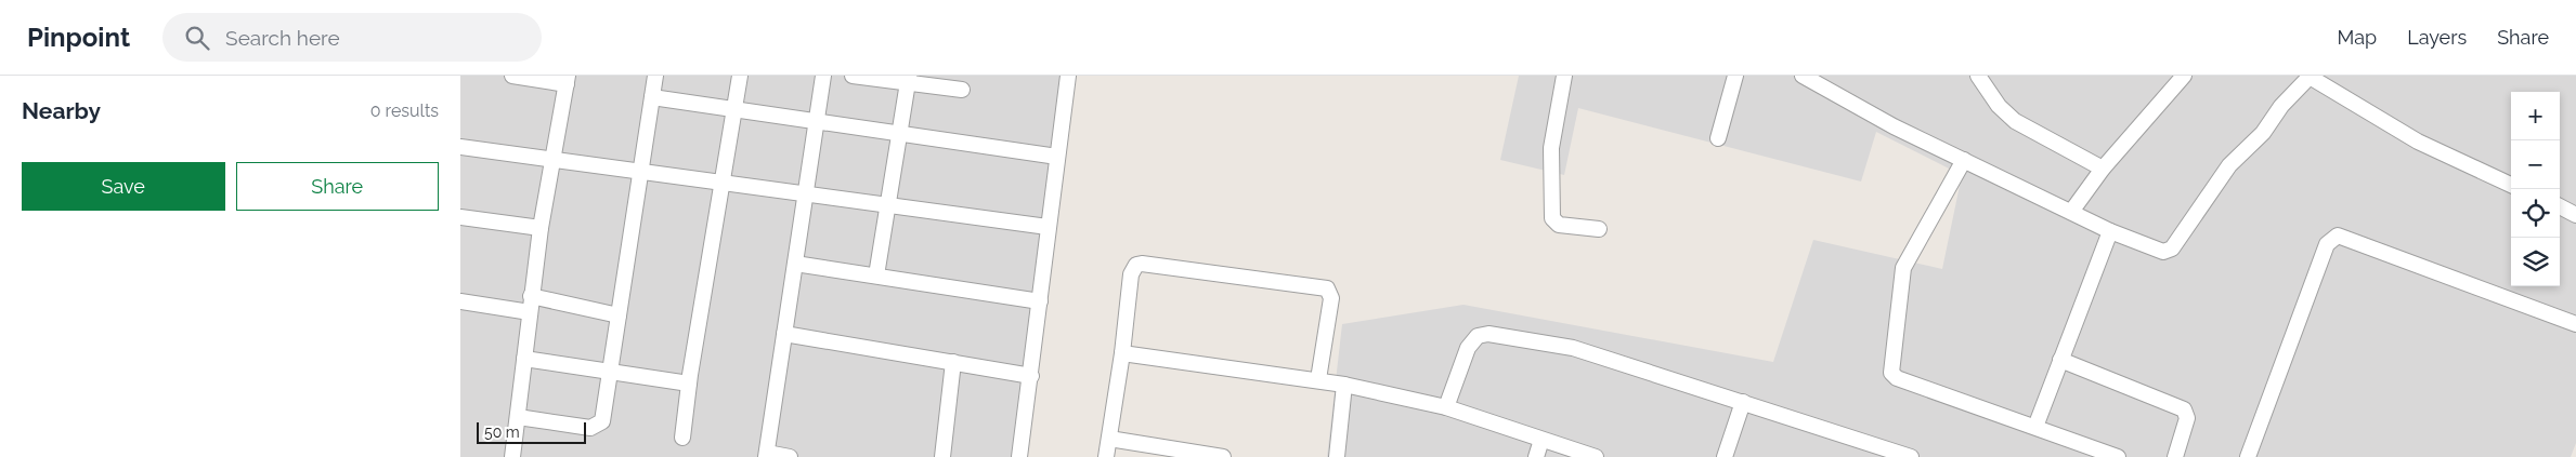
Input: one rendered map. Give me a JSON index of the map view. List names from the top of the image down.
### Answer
{
  "scale_bar": "50 m",
  "page": {
    "header": "Pinpoint",
    "search": "Search here",
    "nav": ["Map", "Layers", "Share"],
    "heading": ["Nearby", "0 results"],
    "map_buttons": ["+", "−"],
    "buttons": ["Save", "Share"],
    "scale": "50 m"
  }
}
